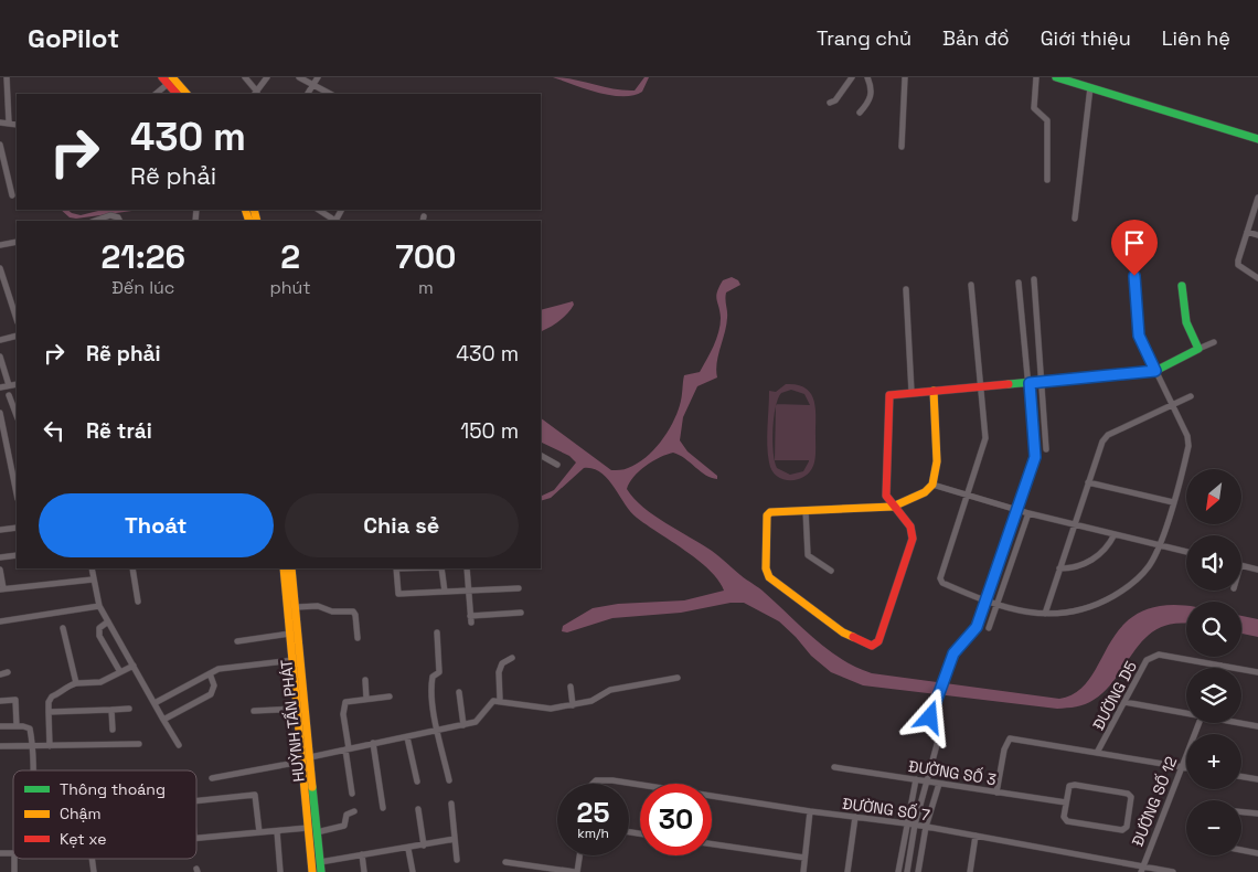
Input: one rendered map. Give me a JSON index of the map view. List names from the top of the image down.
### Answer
{
  "streets": {
    "street": [
      "ĐƯỜNG D5",
      "HUỲNH TẤN PHÁT",
      "ĐƯỜNG SỐ 3",
      "ĐƯỜNG SỐ 12",
      "ĐƯỜNG SỐ 7"
    ]
  },
  "crossings": [
    ["ĐƯỜNG SỐ 12", "ĐƯỜNG SỐ 7"]
  ],
  "legend": ["Thông thoáng", "Chậm", "Kẹt xe"],
  "north": "bottom left",
  "page": {
    "header": "GoPilot",
    "nav": [
      "Trang chủ",
      "Bản đồ",
      "Giới thiệu",
      "Liên hệ"
    ],
    "turn": ["430 m", "Rẽ phải"],
    "eta": [
      "21:26",
      "Đến lúc",
      "2",
      "phút",
      "700",
      "m"
    ],
    "list": [
      {
        "name": "Rẽ phải",
        "value": "430 m"
      },
      {
        "name": "Rẽ trái",
        "value": "150 m"
      }
    ],
    "map_buttons": ["+", "−"],
    "buttons": ["Thoát", "Chia sẻ"],
    "speed": "25 km/h",
    "limit": "30"
  }
}
